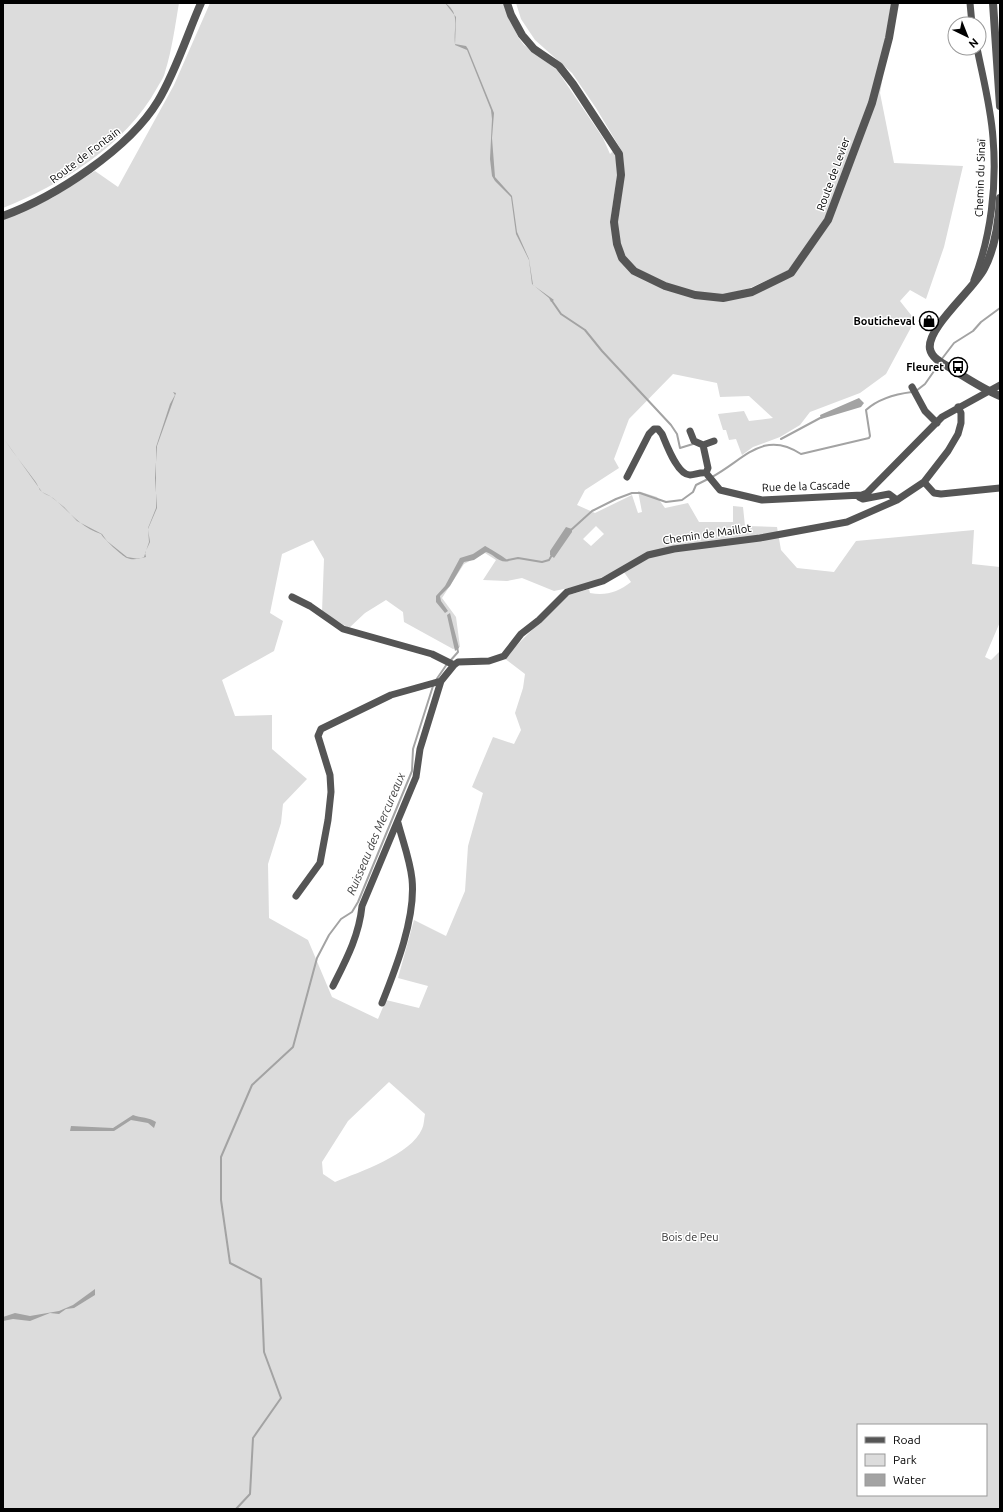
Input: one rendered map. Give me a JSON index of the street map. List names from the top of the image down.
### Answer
{
  "streets": {
    "street": [
      "Route de Fontain",
      "Route de Levier",
      "Chemin du Sinaï",
      "Rue de la Cascade",
      "Chemin de Maillot"
    ]
  },
  "crossings": [
    ["Rue de la Cascade", "Chemin de Maillot"]
  ],
  "water": ["Ruisseau des Mercureaux"],
  "parks": ["Bois de Peu"],
  "places": {
    "shop": ["Bouticheval"],
    "bus stop": ["Fleuret"]
  },
  "legend": ["Road", "Park", "Water"],
  "north": "bottom right"
}
